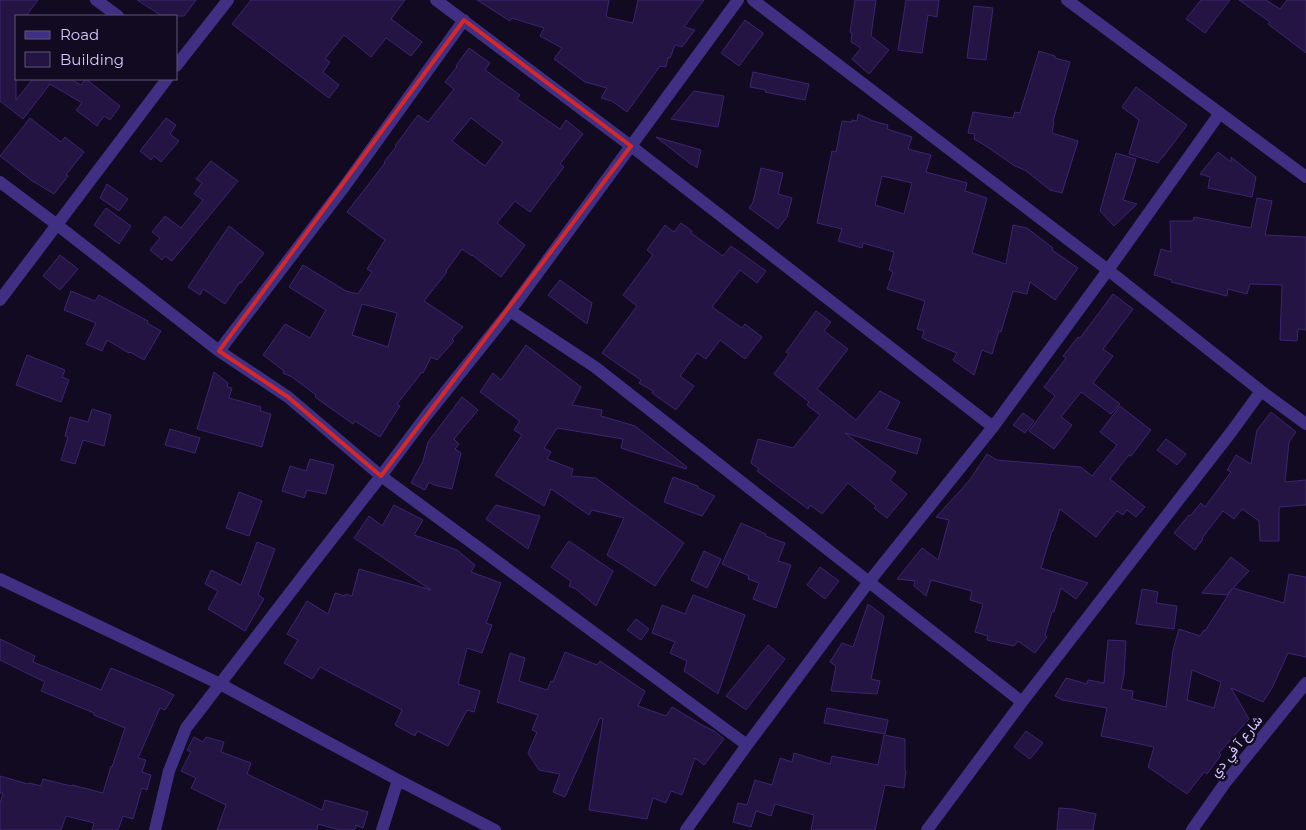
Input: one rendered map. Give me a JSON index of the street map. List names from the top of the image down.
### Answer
{
  "streets": {
    "street": ["شارع آ في دي"]
  },
  "legend": ["Road", "Building"]
}
